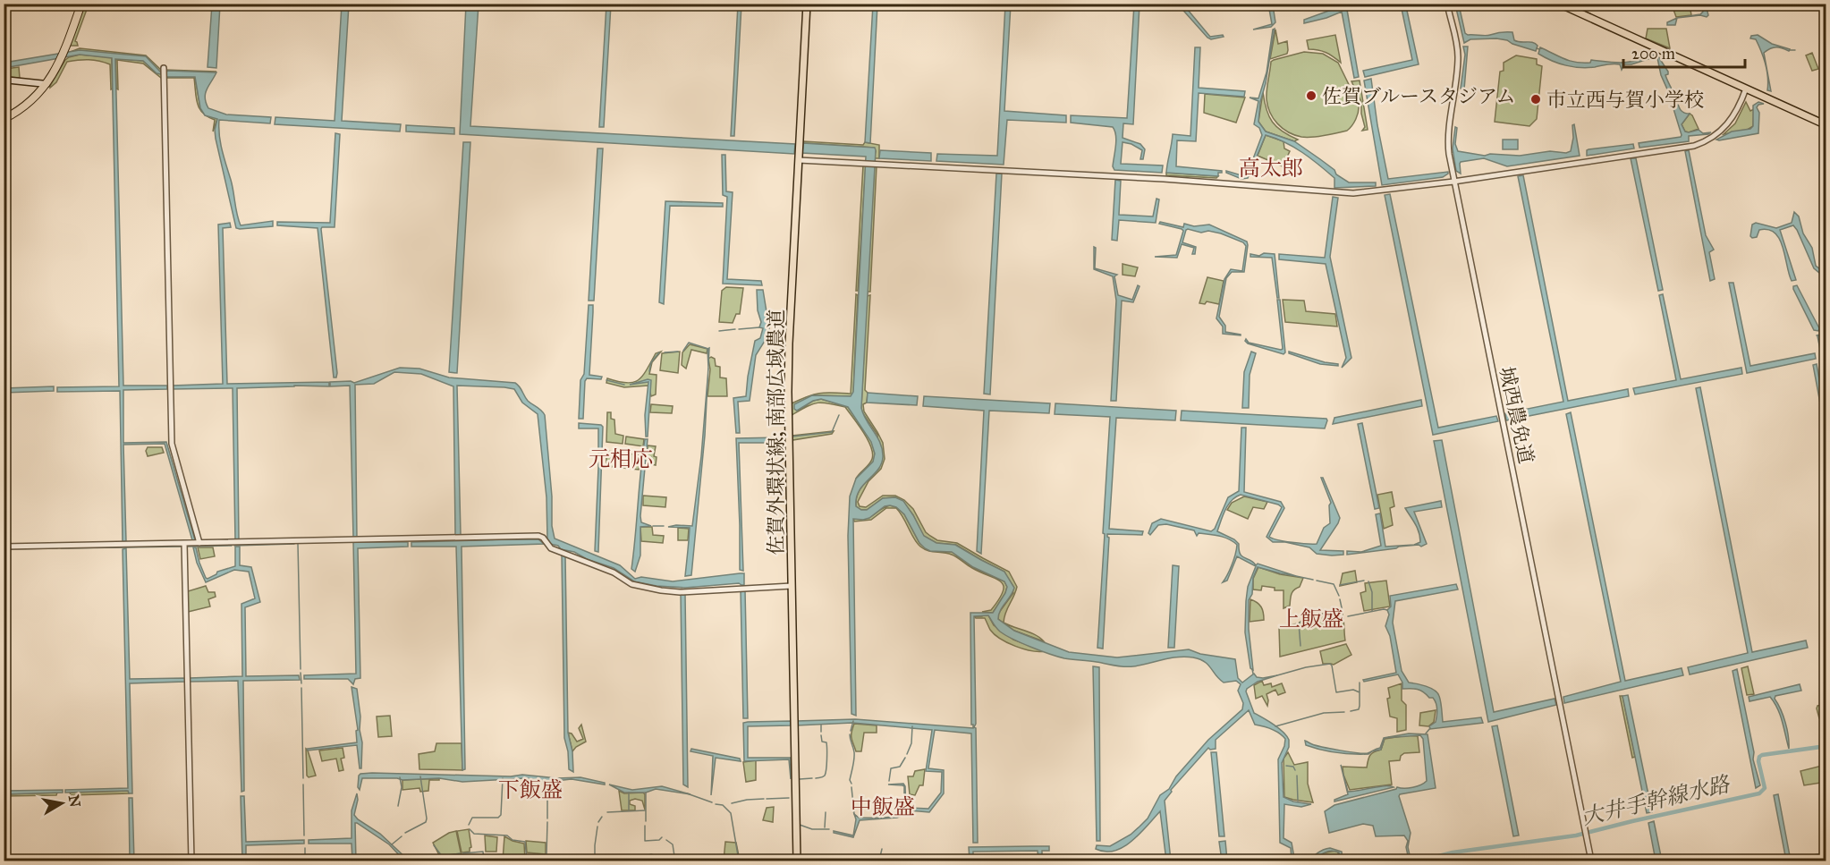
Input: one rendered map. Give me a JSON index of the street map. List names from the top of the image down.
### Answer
{
  "streets": {
    "main road": ["佐賀外環状線; 南部広域農道"],
    "street": ["城西農免道"]
  },
  "districts": [
    "高太郎",
    "元相応",
    "上飯盛",
    "下飯盛",
    "中飯盛"
  ],
  "water": ["大井手幹線水路"],
  "places": ["佐賀ブルースタジアム", "市立西与賀小学校"],
  "scale_bar": "200 m",
  "north": "right"
}
